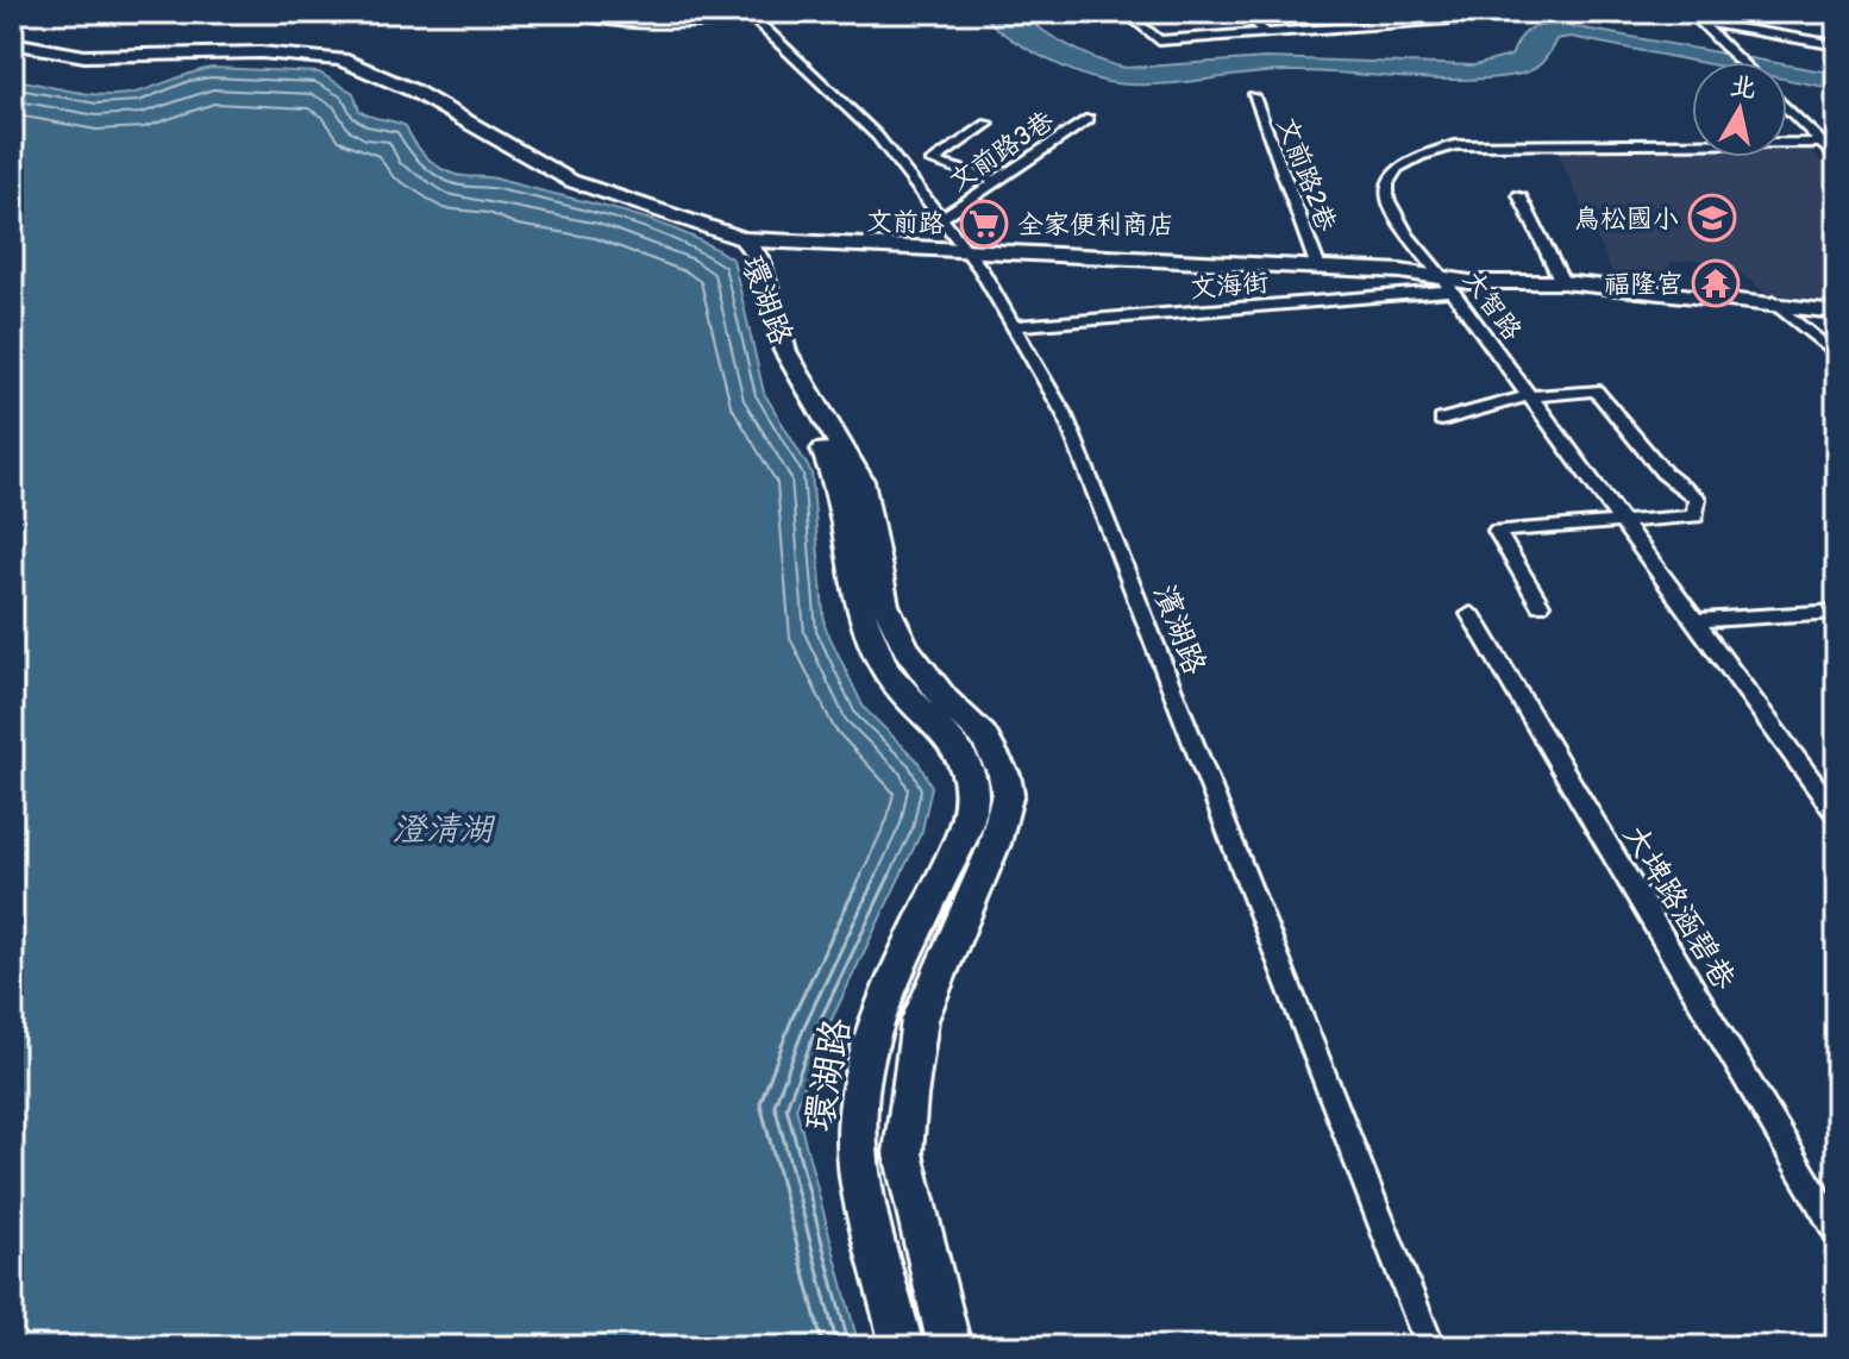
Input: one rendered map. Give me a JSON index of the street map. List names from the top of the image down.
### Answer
{
  "streets": {
    "street": [
      "文前路3巷",
      "文前路2巷",
      "文前路",
      "文海街",
      "環湖路",
      "大智路",
      "濱湖路",
      "大埤路涵碧巷"
    ]
  },
  "crossings": [
    ["文前路3巷", "濱湖路"],
    ["文前路2巷", "文前路"],
    ["文前路", "文海街"],
    ["文前路", "環湖路"],
    ["文前路", "大智路"],
    ["文前路", "濱湖路"],
    ["文海街", "大智路"],
    ["文海街", "濱湖路"]
  ],
  "water": ["澄清湖"],
  "places": {
    "school or university": ["鳥松國小"],
    "supermarket": ["全家便利商店"],
    "temple": ["福隆宮"]
  },
  "north": "top"
}
